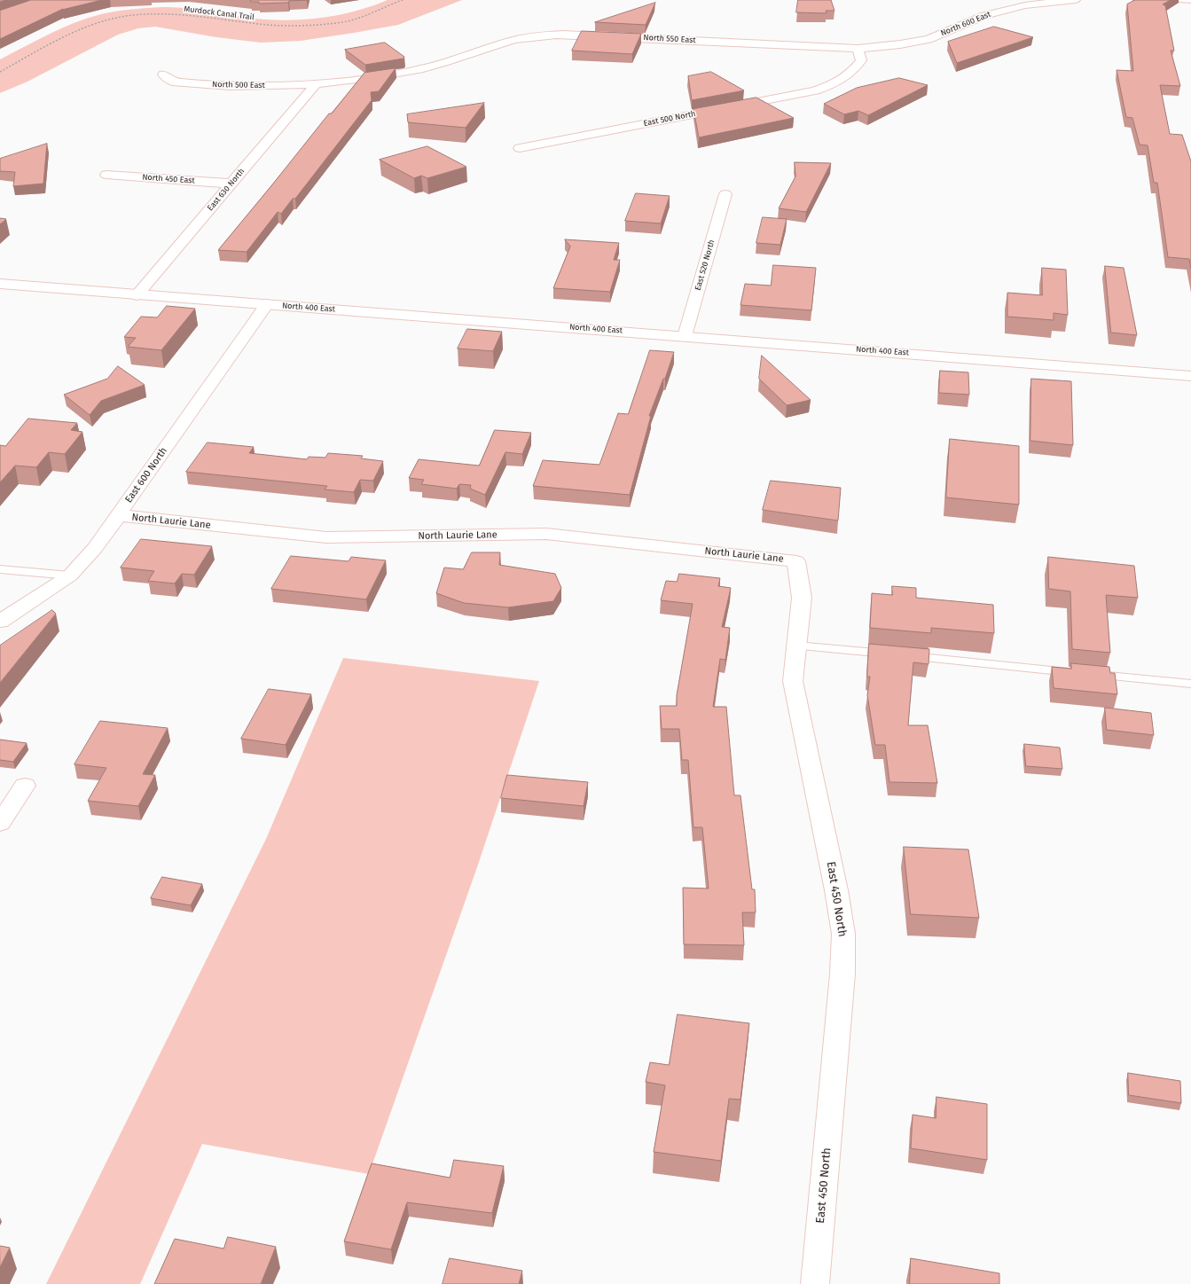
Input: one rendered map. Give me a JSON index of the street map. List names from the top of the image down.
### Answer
{
  "streets": {
    "street": [
      "North 600 East",
      "North 550 East",
      "North 500 East",
      "East 500 North",
      "North 450 East",
      "East 630 North",
      "East 520 North",
      "North 400 East",
      "East 600 North",
      "North Laurie Lane",
      "East 450 North"
    ],
    "path": ["Murdock Canal Trail"]
  },
  "crossings": [
    ["North 600 East", "North 550 East"],
    ["North 600 East", "East 500 North"],
    ["North 550 East", "North 500 East"],
    ["North 550 East", "East 500 North"],
    ["North 550 East", "East 630 North"],
    ["North 500 East", "East 630 North"],
    ["North 450 East", "East 630 North"],
    ["East 630 North", "North 400 East"],
    ["East 520 North", "North 400 East"],
    ["North 400 East", "East 600 North"],
    ["East 600 North", "North Laurie Lane"],
    ["North Laurie Lane", "East 450 North"]
  ]
}
